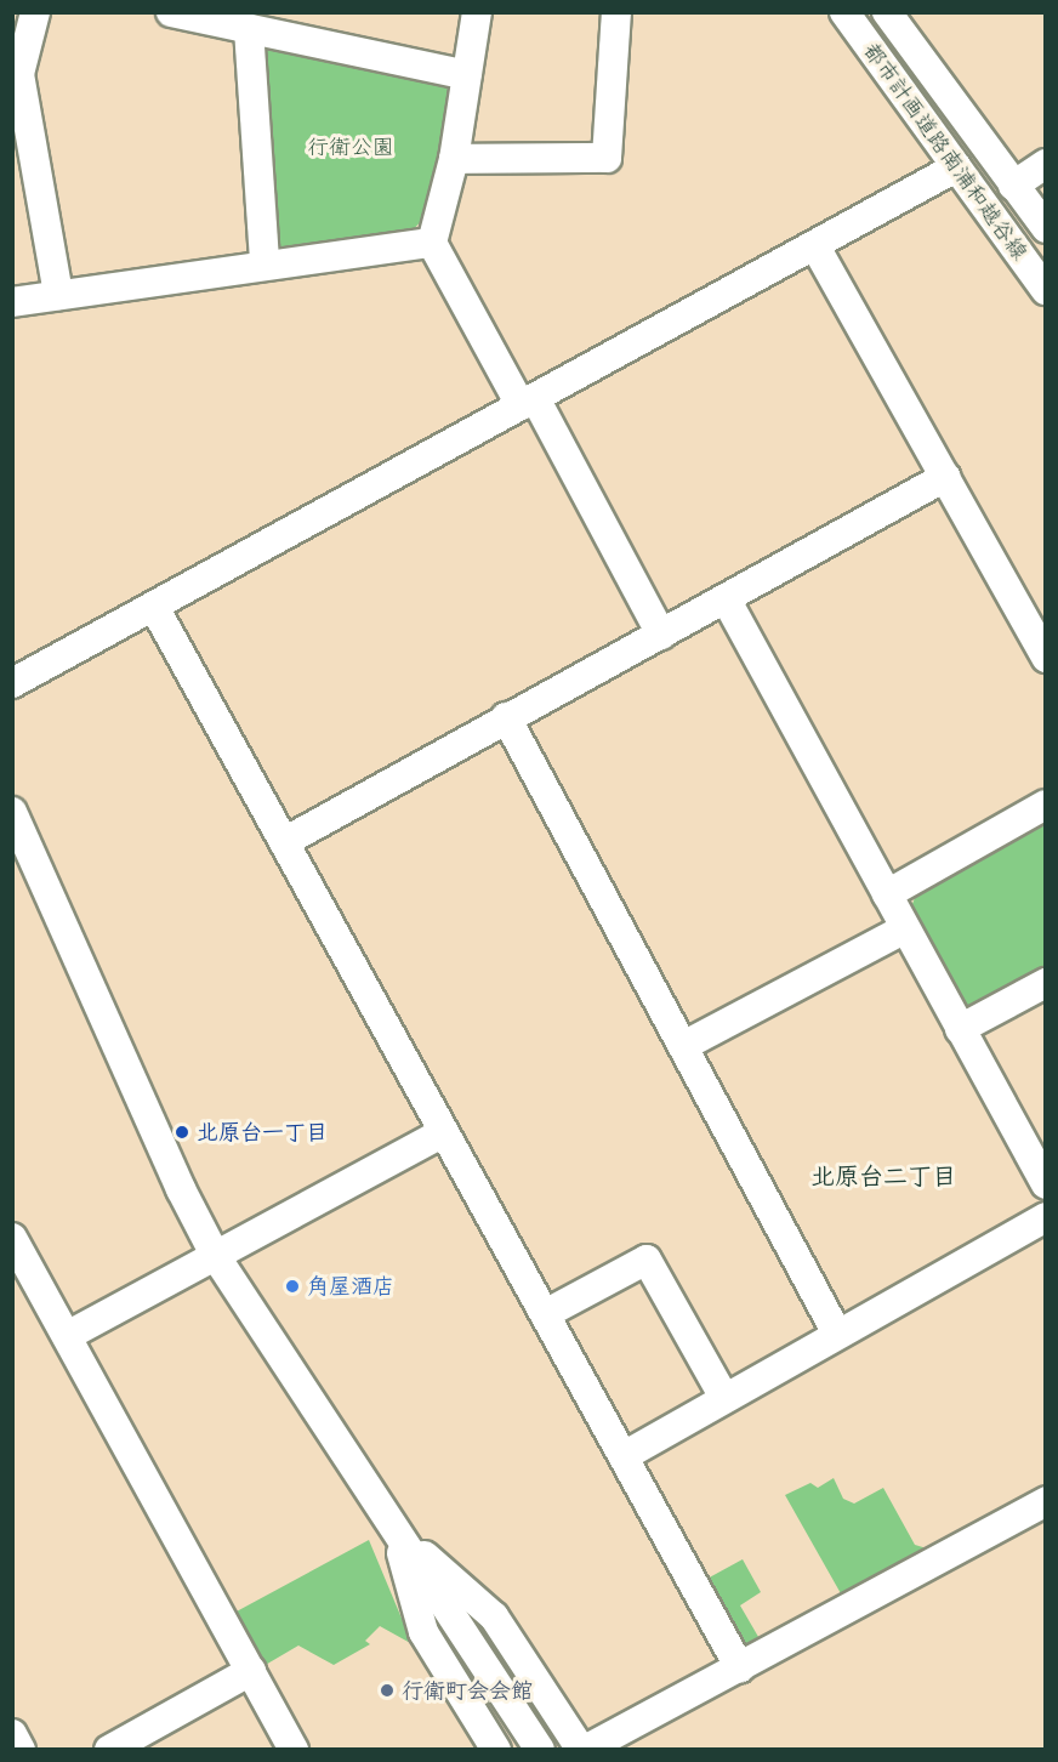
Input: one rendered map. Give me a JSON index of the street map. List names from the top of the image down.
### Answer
{
  "streets": {
    "street": ["都市計画道路南浦和越谷線"]
  },
  "districts": ["北原台二丁目"],
  "parks": ["行衛公園"],
  "places": ["北原台一丁目", "角屋酒店", "行衛町会会館"]
}
